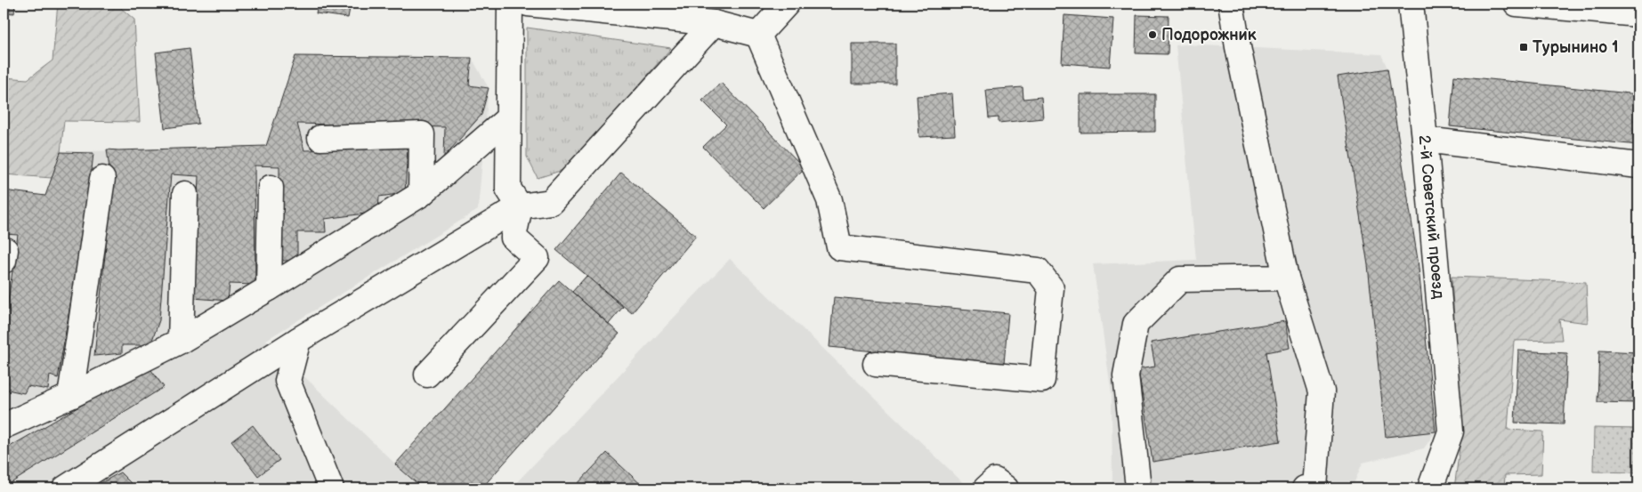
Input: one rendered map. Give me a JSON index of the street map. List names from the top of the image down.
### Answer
{
  "streets": {
    "street": ["2-й Советский проезд"]
  },
  "places": {
    "other": ["Подорожник"],
    "transit": ["Турынино 1"]
  }
}
